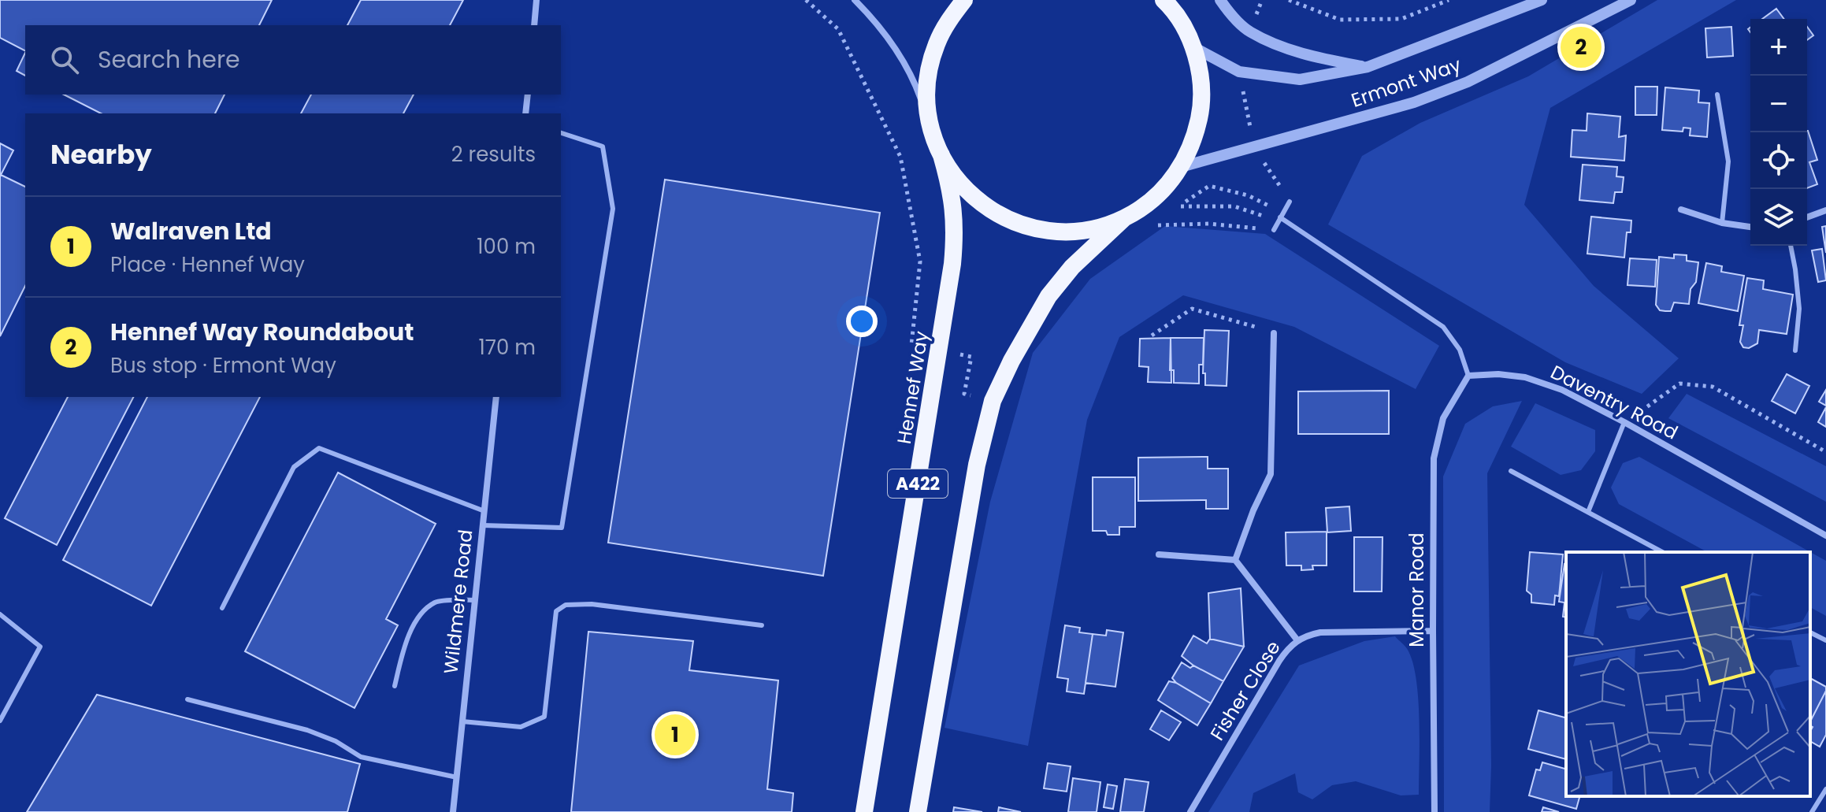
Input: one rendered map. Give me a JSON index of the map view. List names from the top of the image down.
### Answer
{
  "streets": {
    "highway": ["Hennef Way", "A422"],
    "street": [
      "Ermont Way",
      "Daventry Road",
      "Manor Road",
      "Wildmere Road",
      "Fisher Close"
    ]
  },
  "crossings": [
    ["Daventry Road", "Manor Road"],
    ["Manor Road", "Fisher Close"]
  ],
  "page": {
    "map_buttons": ["+", "−"],
    "pins": ["2", "1"],
    "search": "Search here",
    "heading": ["Nearby", "2 results"],
    "list": [
      {
        "mark": "1",
        "name": "Walraven Ltd",
        "note": "Place · Hennef Way",
        "value": "100 m"
      },
      {
        "mark": "2",
        "name": "Hennef Way Roundabout",
        "note": "Bus stop · Ermont Way",
        "value": "170 m"
      }
    ]
  }
}
